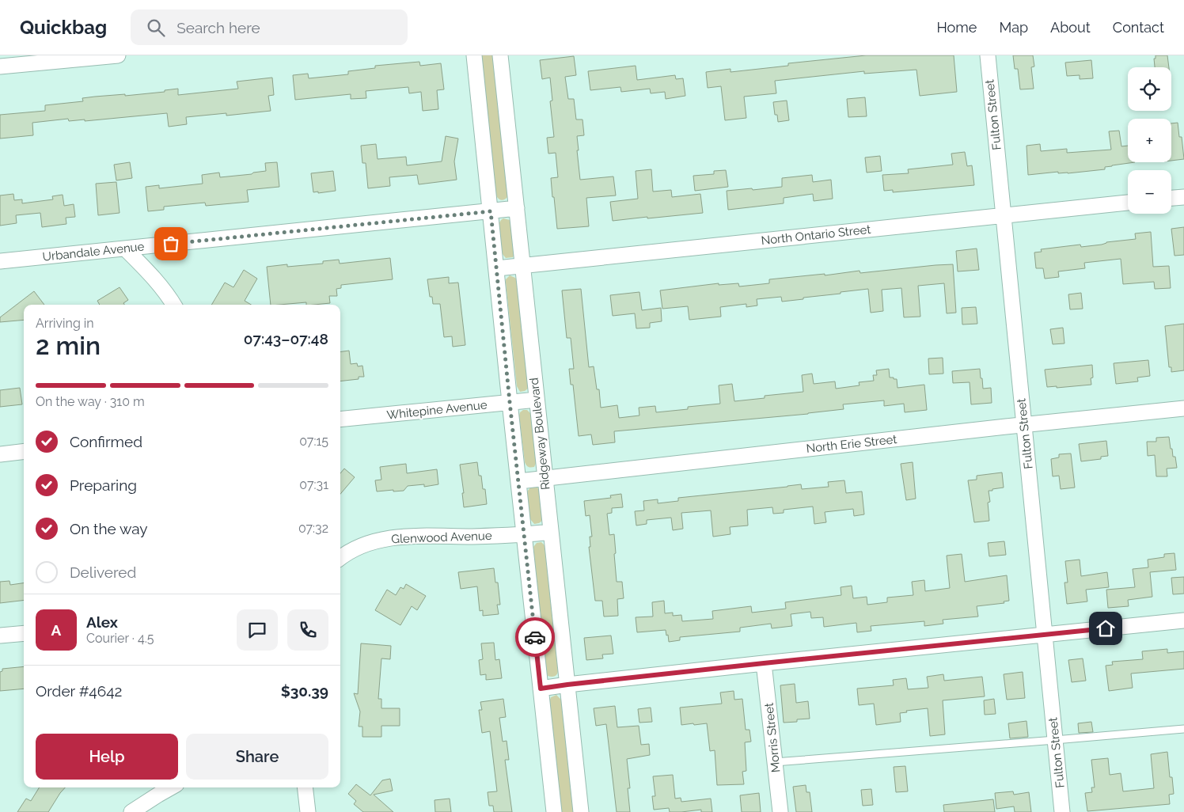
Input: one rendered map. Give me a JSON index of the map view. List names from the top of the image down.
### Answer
{
  "streets": {
    "street": [
      "Fulton Street",
      "North Ontario Street",
      "Urbandale Avenue",
      "Whitepine Avenue",
      "Ridgeway Boulevard",
      "North Erie Street",
      "Glenwood Avenue",
      "Morris Street"
    ]
  },
  "crossings": [
    ["Fulton Street", "North Ontario Street"],
    ["Fulton Street", "North Erie Street"],
    ["North Ontario Street", "Ridgeway Boulevard"],
    ["Urbandale Avenue", "Ridgeway Boulevard"],
    ["Whitepine Avenue", "Ridgeway Boulevard"],
    ["Ridgeway Boulevard", "North Erie Street"],
    ["Ridgeway Boulevard", "Glenwood Avenue"]
  ],
  "page": {
    "header": "Quickbag",
    "search": "Search here",
    "nav": [
      "Home",
      "Map",
      "About",
      "Contact"
    ],
    "map_buttons": ["+", "−"],
    "heading": ["2 min", "Arriving in", "07:43–07:48"],
    "panel": [
      "Alex",
      "Courier · 4.5",
      "Order #4642",
      "$30.39"
    ],
    "bar": "On the way · 310 m",
    "list": [
      ["Confirmed", "07:15"],
      ["Preparing", "07:31"],
      ["On the way", "07:32"],
      "Delivered"
    ],
    "round": "A",
    "buttons": ["Help", "Share"]
  }
}
